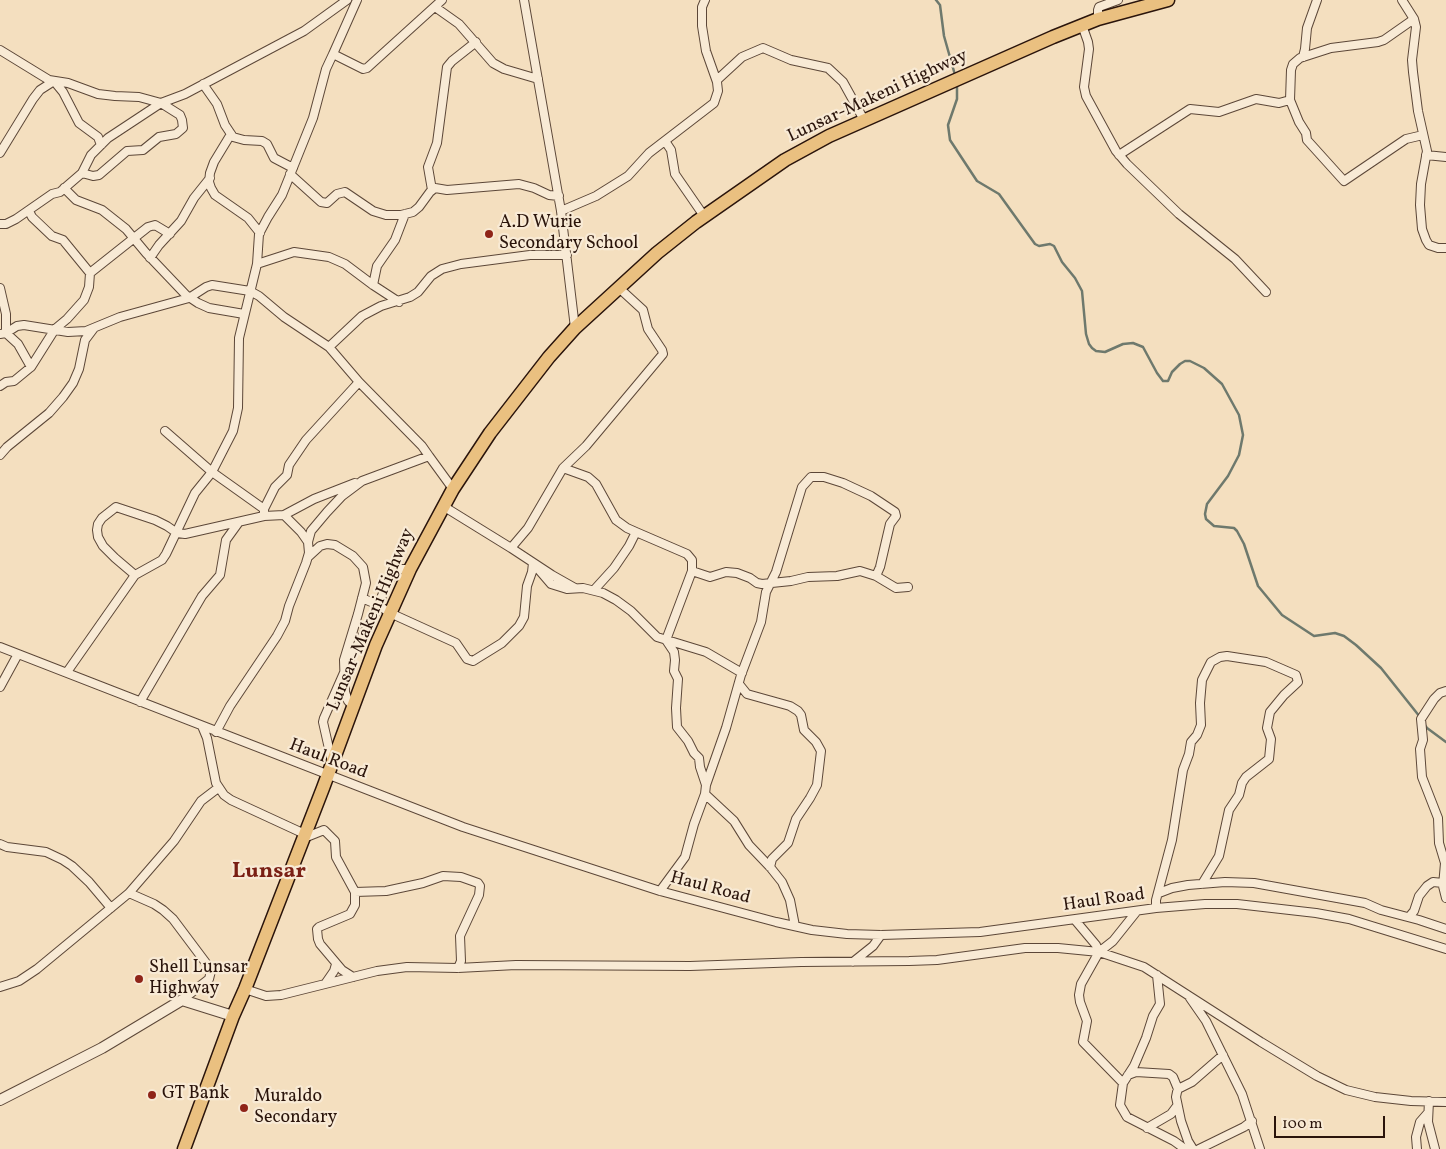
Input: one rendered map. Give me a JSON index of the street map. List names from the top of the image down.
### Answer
{
  "streets": {
    "main road": ["Lunsar-Makeni Highway"],
    "street": ["Haul Road"]
  },
  "crossings": [
    ["Lunsar-Makeni Highway", "Haul Road"]
  ],
  "districts": ["Lunsar"],
  "places": [
    "A.D Wurie Secondary School",
    "Shell Lunsar Highway",
    "GT Bank",
    "Muraldo Secondary"
  ],
  "scale_bar": "100 m"
}
